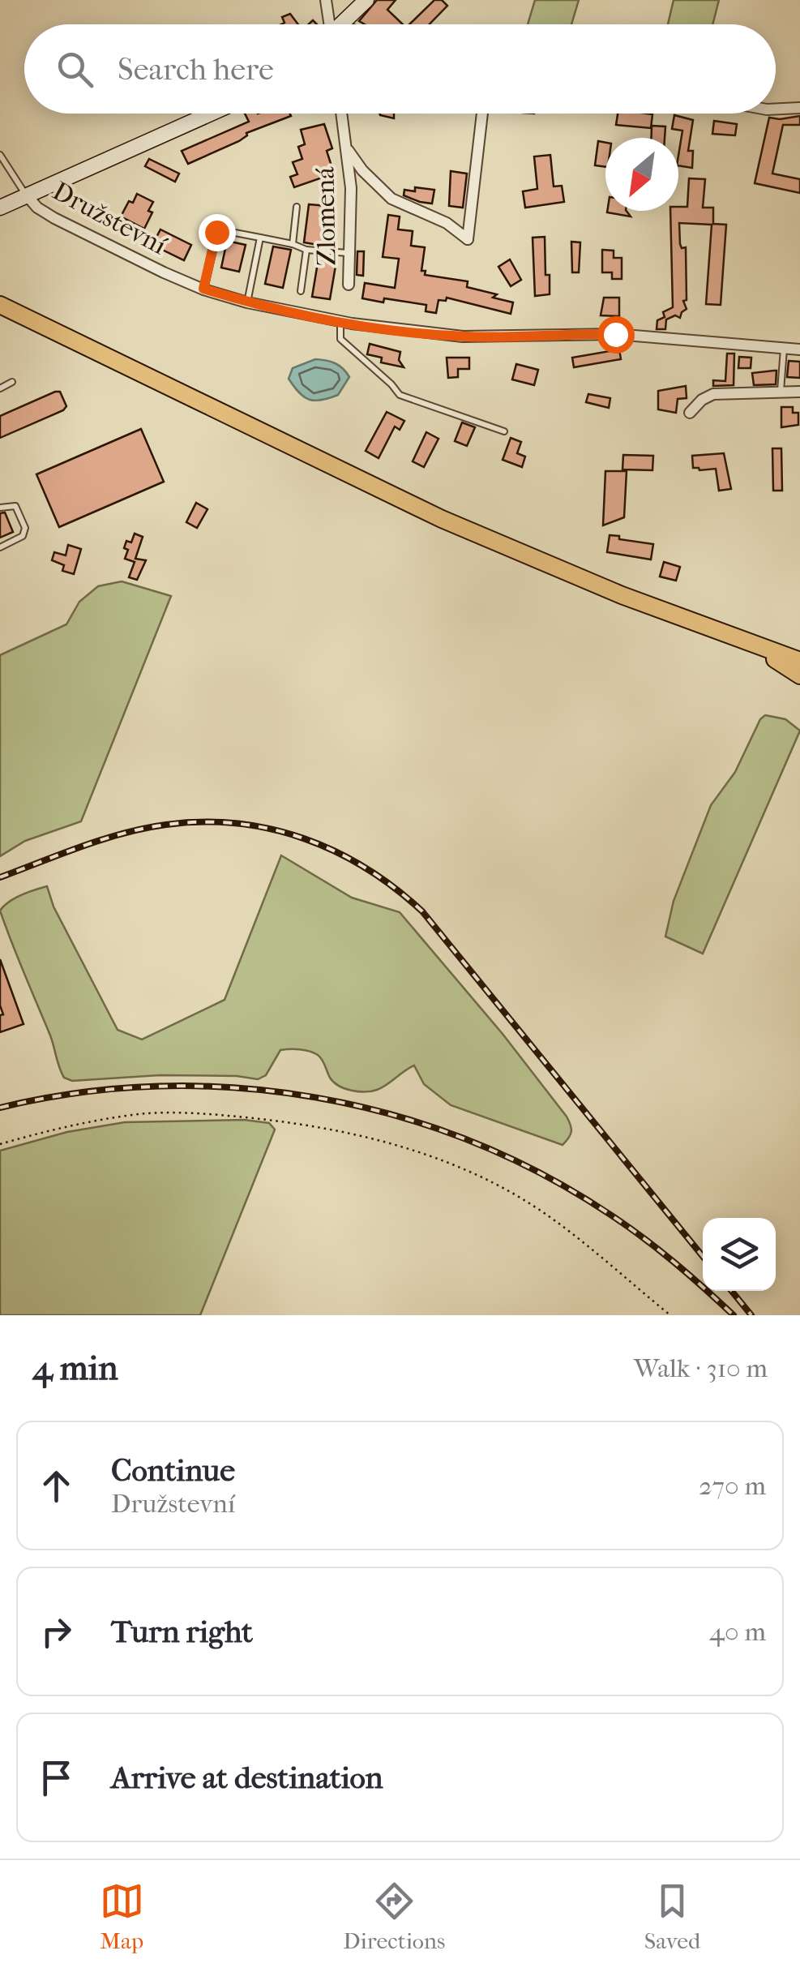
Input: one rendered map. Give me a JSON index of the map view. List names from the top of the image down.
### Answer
{
  "streets": {
    "street": ["Zlomená", "Družstevní"]
  },
  "north": "bottom left",
  "page": {
    "search": "Search here",
    "heading": ["4 min", "Walk · 310 m"],
    "list": [
      ["Continue", "Družstevní", "270 m"],
      ["Turn right", "40 m"],
      "Arrive at destination"
    ],
    "nav": ["Map", "Directions", "Saved"]
  }
}
